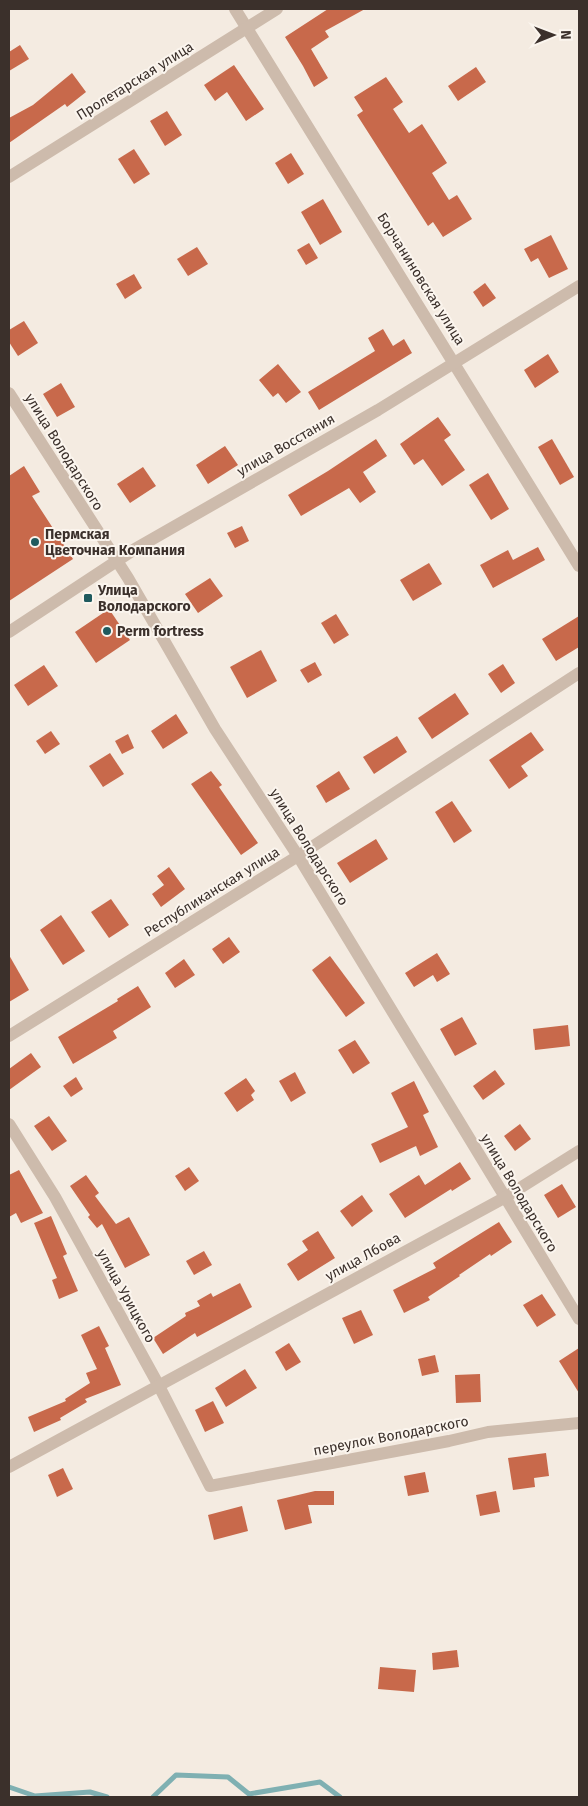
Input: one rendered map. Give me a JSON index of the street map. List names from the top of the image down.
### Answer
{
  "streets": {
    "street": [
      "Пролетарская улица",
      "Борчаниновская улица",
      "улица Восстания",
      "улица Володарского",
      "Республиканская улица",
      "улица Лбова",
      "улица Урицкого",
      "переулок Володарского"
    ]
  },
  "crossings": [
    ["Пролетарская улица", "Борчаниновская улица"],
    ["Борчаниновская улица", "улица Восстания"],
    ["улица Восстания", "улица Володарского"],
    ["улица Володарского", "Республиканская улица"],
    ["улица Володарского", "улица Лбова"],
    ["улица Лбова", "улица Урицкого"],
    ["улица Урицкого", "переулок Володарского"]
  ],
  "places": {
    "other": ["Пермская Цветочная Компания", "Perm fortress"],
    "transit": ["Улица Володарского"]
  },
  "north": "right"
}
